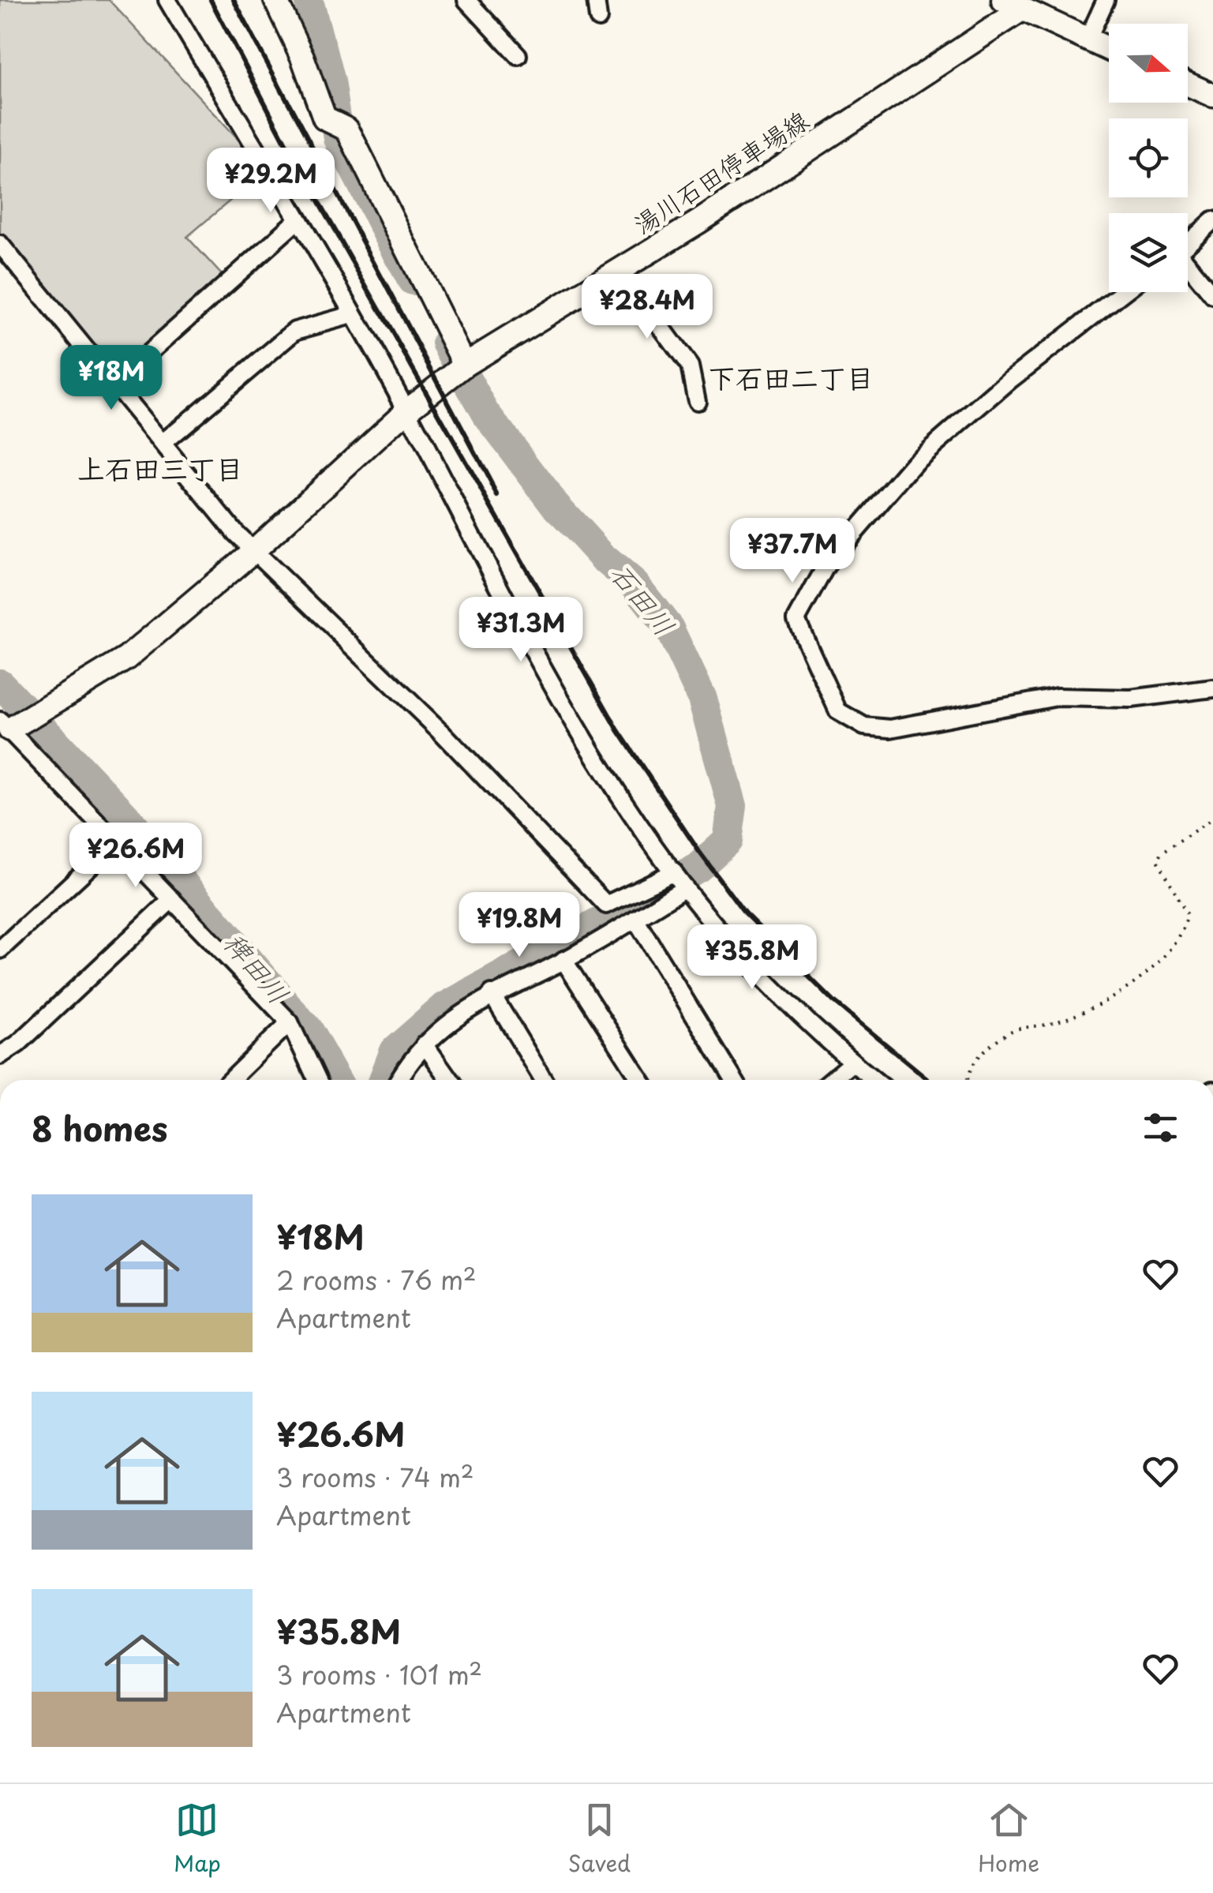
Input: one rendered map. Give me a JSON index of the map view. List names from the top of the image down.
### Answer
{
  "streets": {
    "main road": ["湯川石田停車場線"]
  },
  "districts": ["下石田二丁目", "上石田三丁目"],
  "water": ["石田川", "稗田川"],
  "north": "right",
  "page": {
    "price": [
      "¥29.2M",
      "¥28.4M",
      "¥18M",
      "¥37.7M",
      "¥31.3M",
      "¥26.6M",
      "¥19.8M",
      "¥35.8M"
    ],
    "heading": "8 homes",
    "list": [
      {
        "name": "¥18M",
        "note": "2 rooms · 76 m² · Apartment"
      },
      {
        "name": "¥26.6M",
        "note": "3 rooms · 74 m² · Apartment"
      },
      {
        "name": "¥35.8M",
        "note": "3 rooms · 101 m² · Apartment"
      }
    ],
    "tabs": ["Map", "Saved", "Home"]
  }
}
